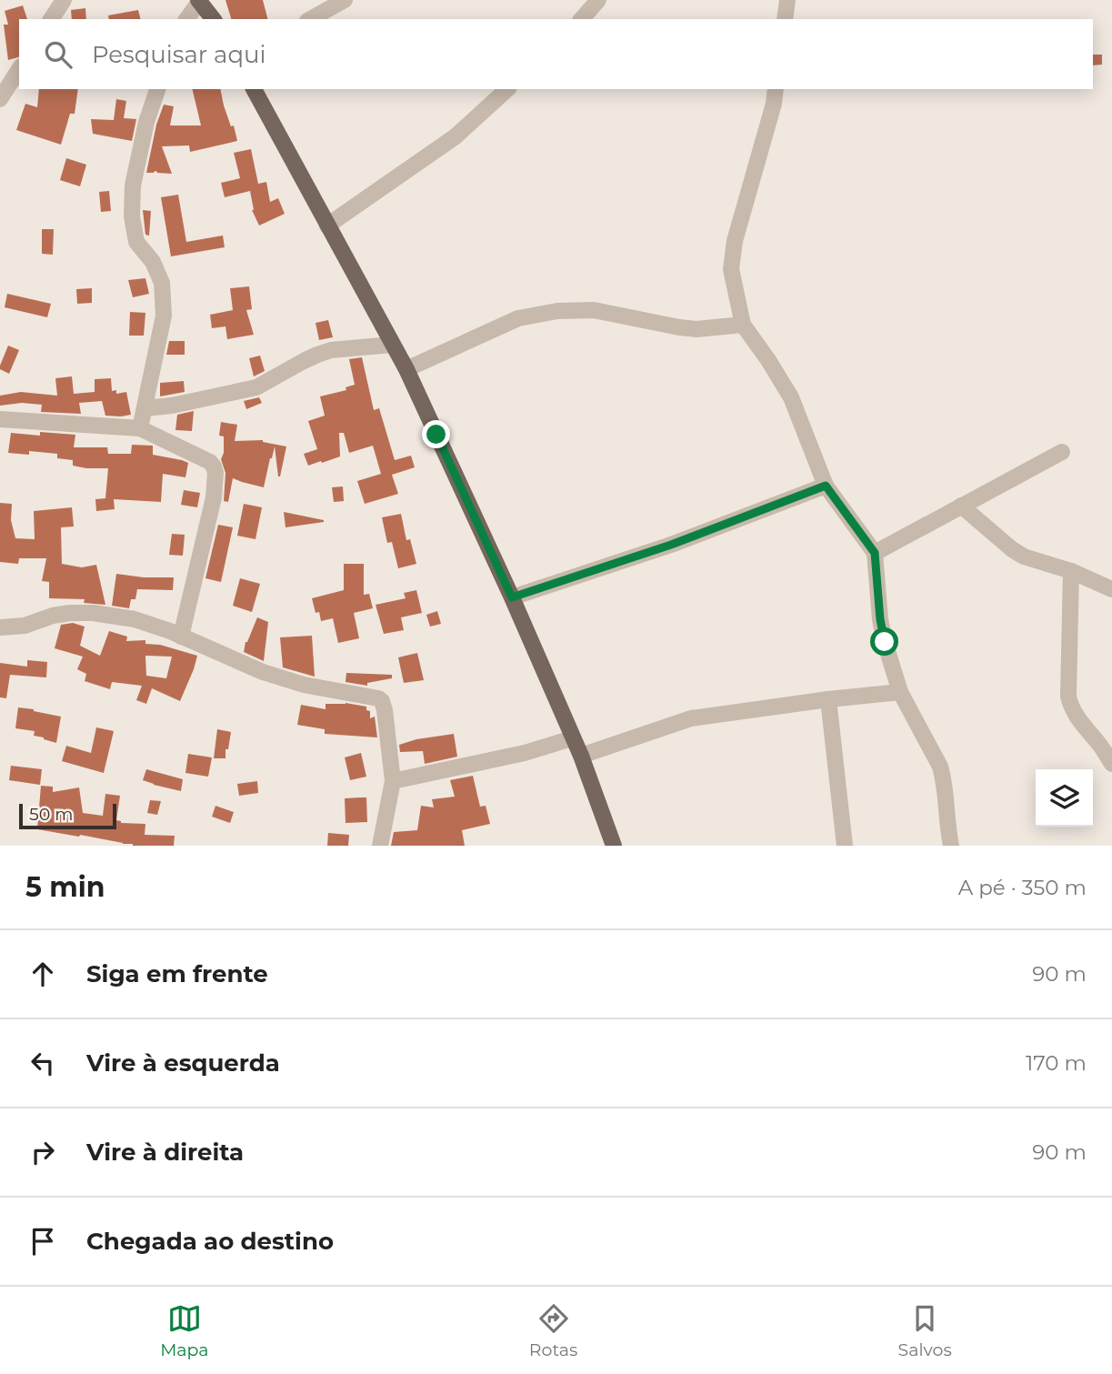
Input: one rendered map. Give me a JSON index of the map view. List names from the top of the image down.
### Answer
{
  "scale_bar": "50 m",
  "page": {
    "search": "Pesquisar aqui",
    "scale": "50 m",
    "heading": ["5 min", "A pé · 350 m"],
    "list": [
      ["Siga em frente", "90 m"],
      ["Vire à esquerda", "170 m"],
      ["Vire à direita", "90 m"],
      "Chegada ao destino"
    ],
    "nav": ["Mapa", "Rotas", "Salvos"]
  }
}
